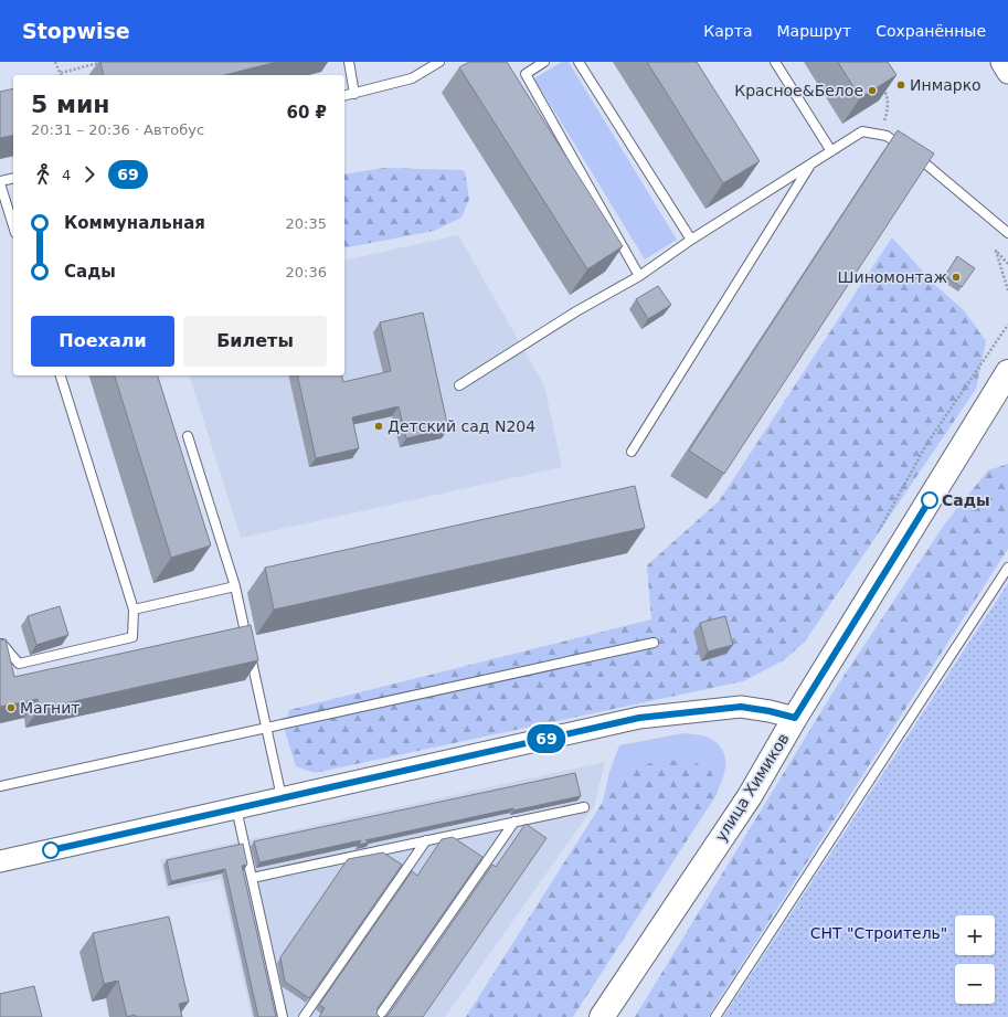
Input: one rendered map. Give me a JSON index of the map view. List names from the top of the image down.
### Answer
{
  "streets": {
    "main road": ["улица Химиков"]
  },
  "parks": ["СНТ \"Строитель\""],
  "places": [
    "Инмарко",
    "Красное&Белое",
    "Шиномонтаж",
    "Детский сад N204",
    "Сады",
    "Магнит"
  ],
  "lines": ["bus line 69"],
  "page": {
    "header": "Stopwise",
    "nav": ["Карта", "Маршрут", "Сохранённые"],
    "on_map": "69",
    "heading": ["5 мин", "20:31 – 20:36 · Автобус", "60 ₽"],
    "legs": ["4", "69"],
    "list": [
      {
        "name": "Коммунальная",
        "value": "20:35"
      },
      {
        "name": "Сады",
        "value": "20:36"
      }
    ],
    "buttons": ["Поехали", "Билеты"],
    "map_buttons": ["+", "−"]
  }
}
